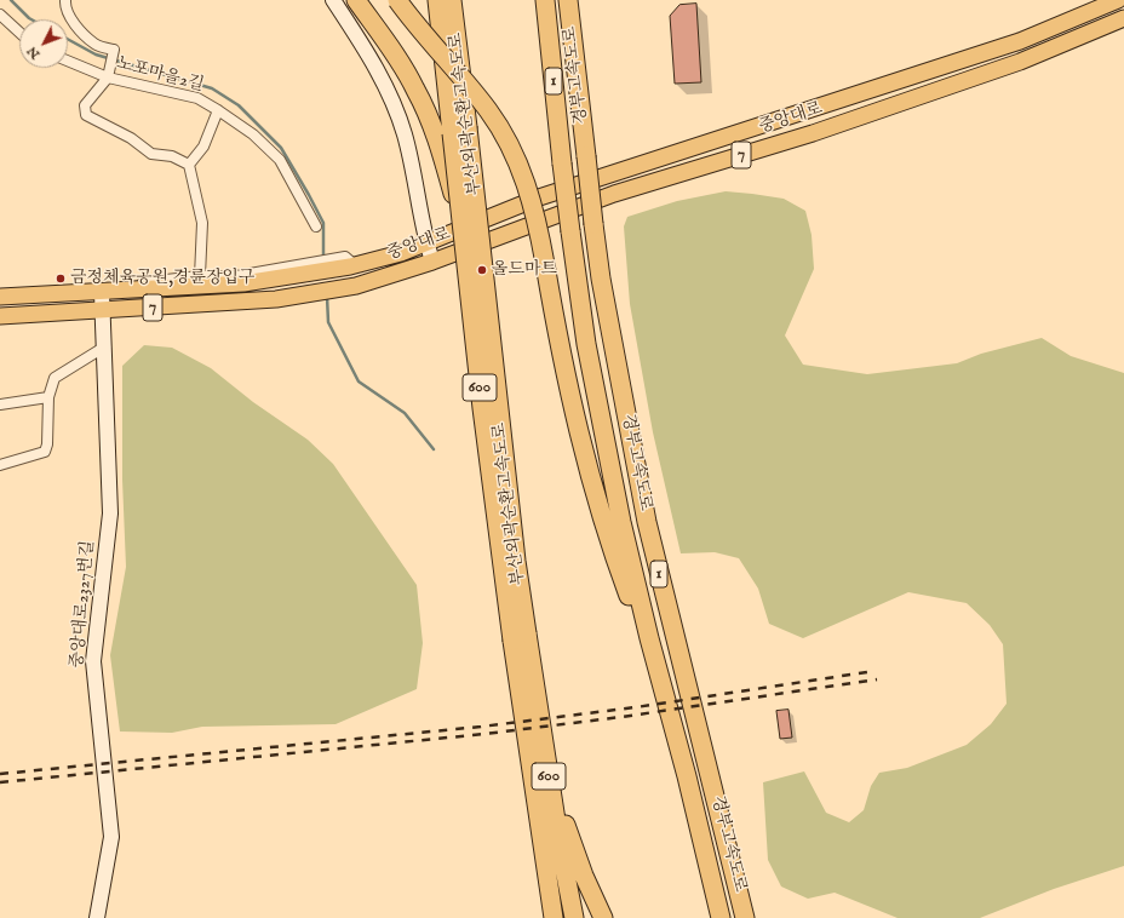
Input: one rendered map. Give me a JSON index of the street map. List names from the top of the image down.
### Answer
{
  "streets": {
    "highway": [
      "경부고속도로",
      "1",
      "부산외곽순환고속도로",
      "600"
    ],
    "main road": ["중앙대로", "7"],
    "street": ["노포마을2길", "중앙대로2327번길"]
  },
  "crossings": [
    ["중앙대로", "7"],
    ["중앙대로", "중앙대로2327번길"],
    ["7", "중앙대로2327번길"]
  ],
  "places": ["올드마트", "금정체육공원,경륜장입구"],
  "north": "bottom left"
}
